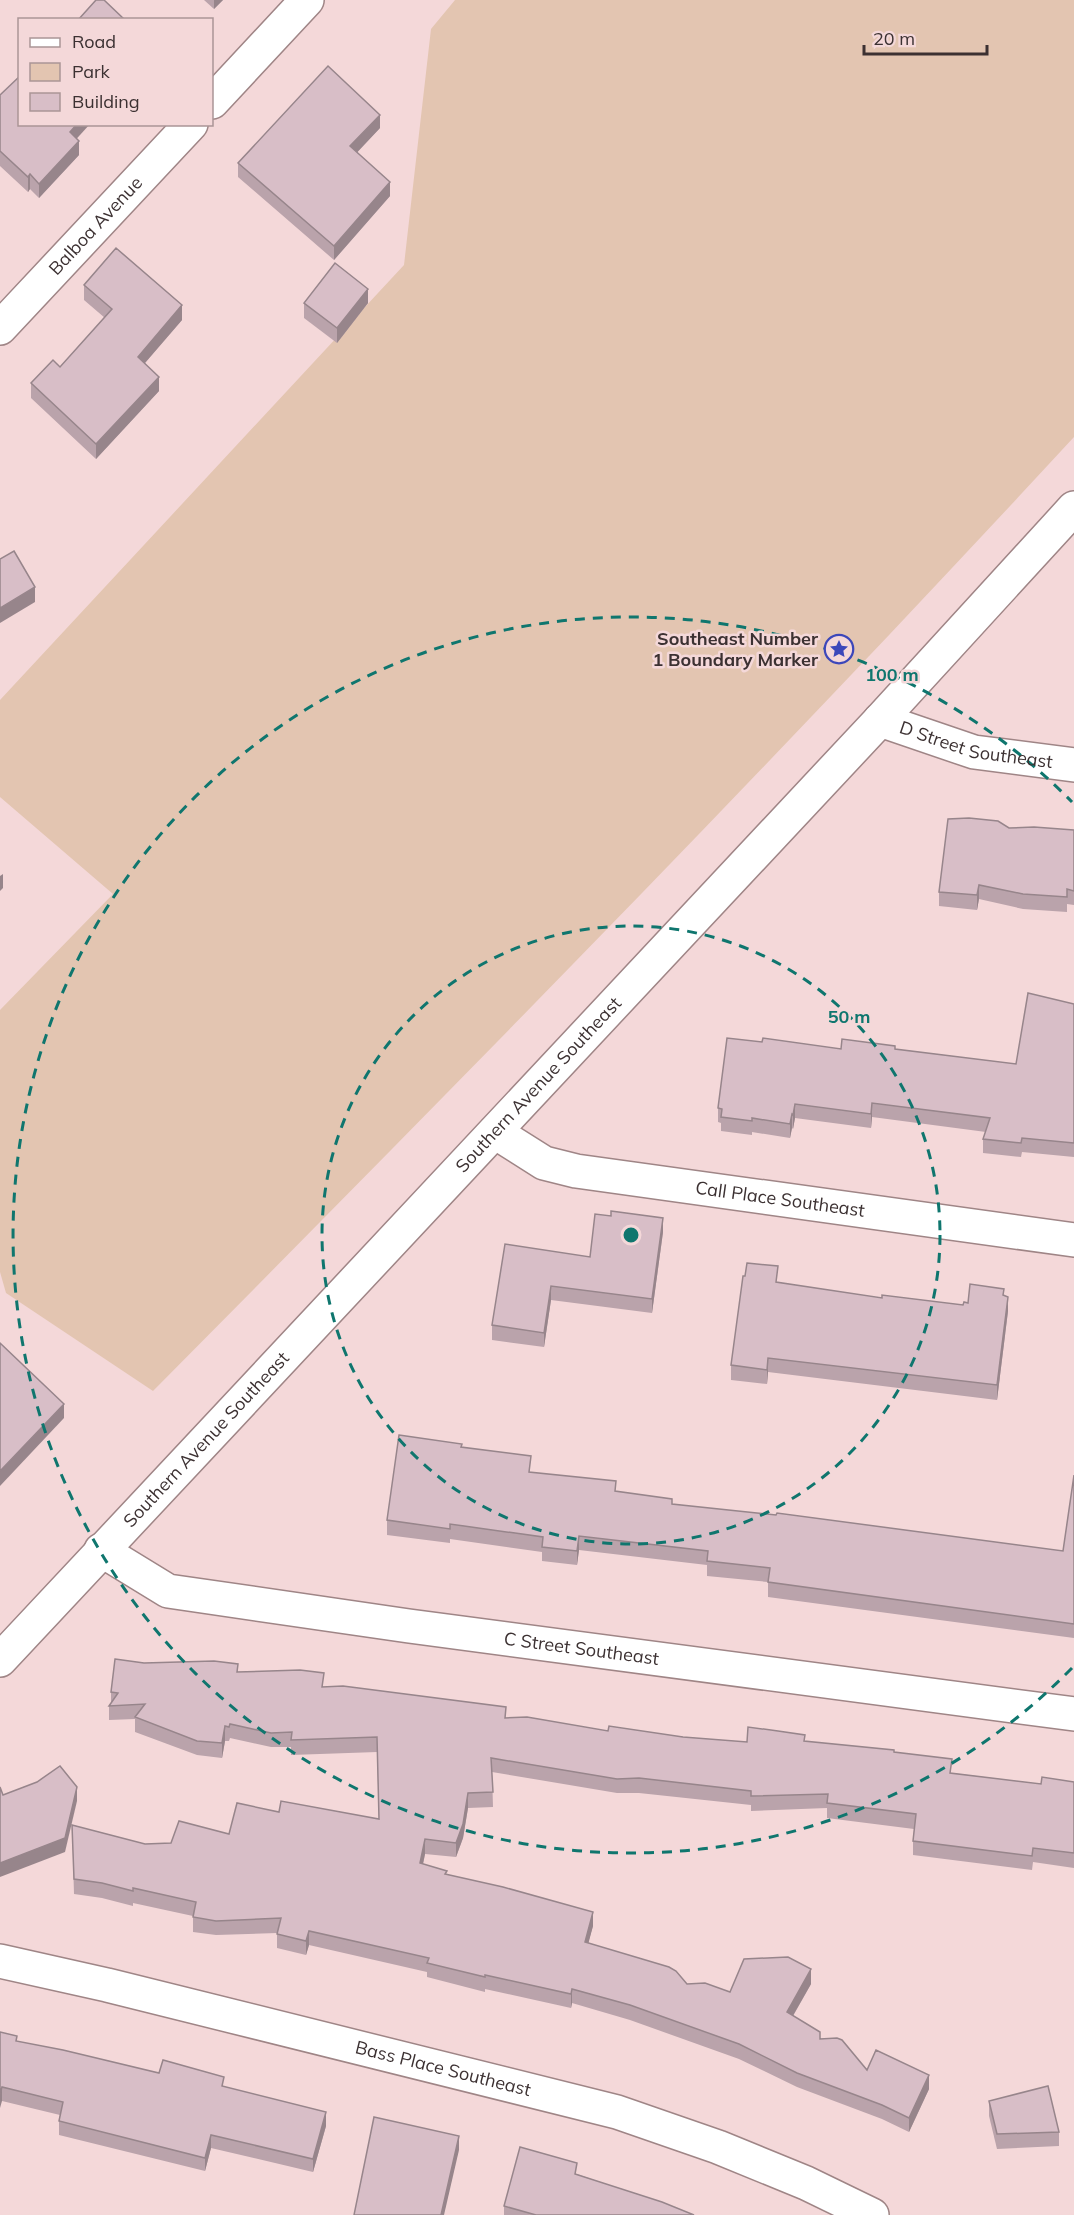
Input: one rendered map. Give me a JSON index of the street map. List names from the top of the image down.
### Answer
{
  "streets": {
    "street": [
      "Balboa Avenue",
      "D Street Southeast",
      "Southern Avenue Southeast",
      "Call Place Southeast",
      "C Street Southeast",
      "Bass Place Southeast"
    ]
  },
  "crossings": [
    ["D Street Southeast", "Southern Avenue Southeast"],
    ["Southern Avenue Southeast", "Call Place Southeast"],
    ["Southern Avenue Southeast", "C Street Southeast"]
  ],
  "places": {
    "place": ["Southeast Number 1 Boundary Marker"]
  },
  "legend": ["Road", "Park", "Building"],
  "scale_bar": "20 m",
  "rings": ["100 m", "50 m"]
}
